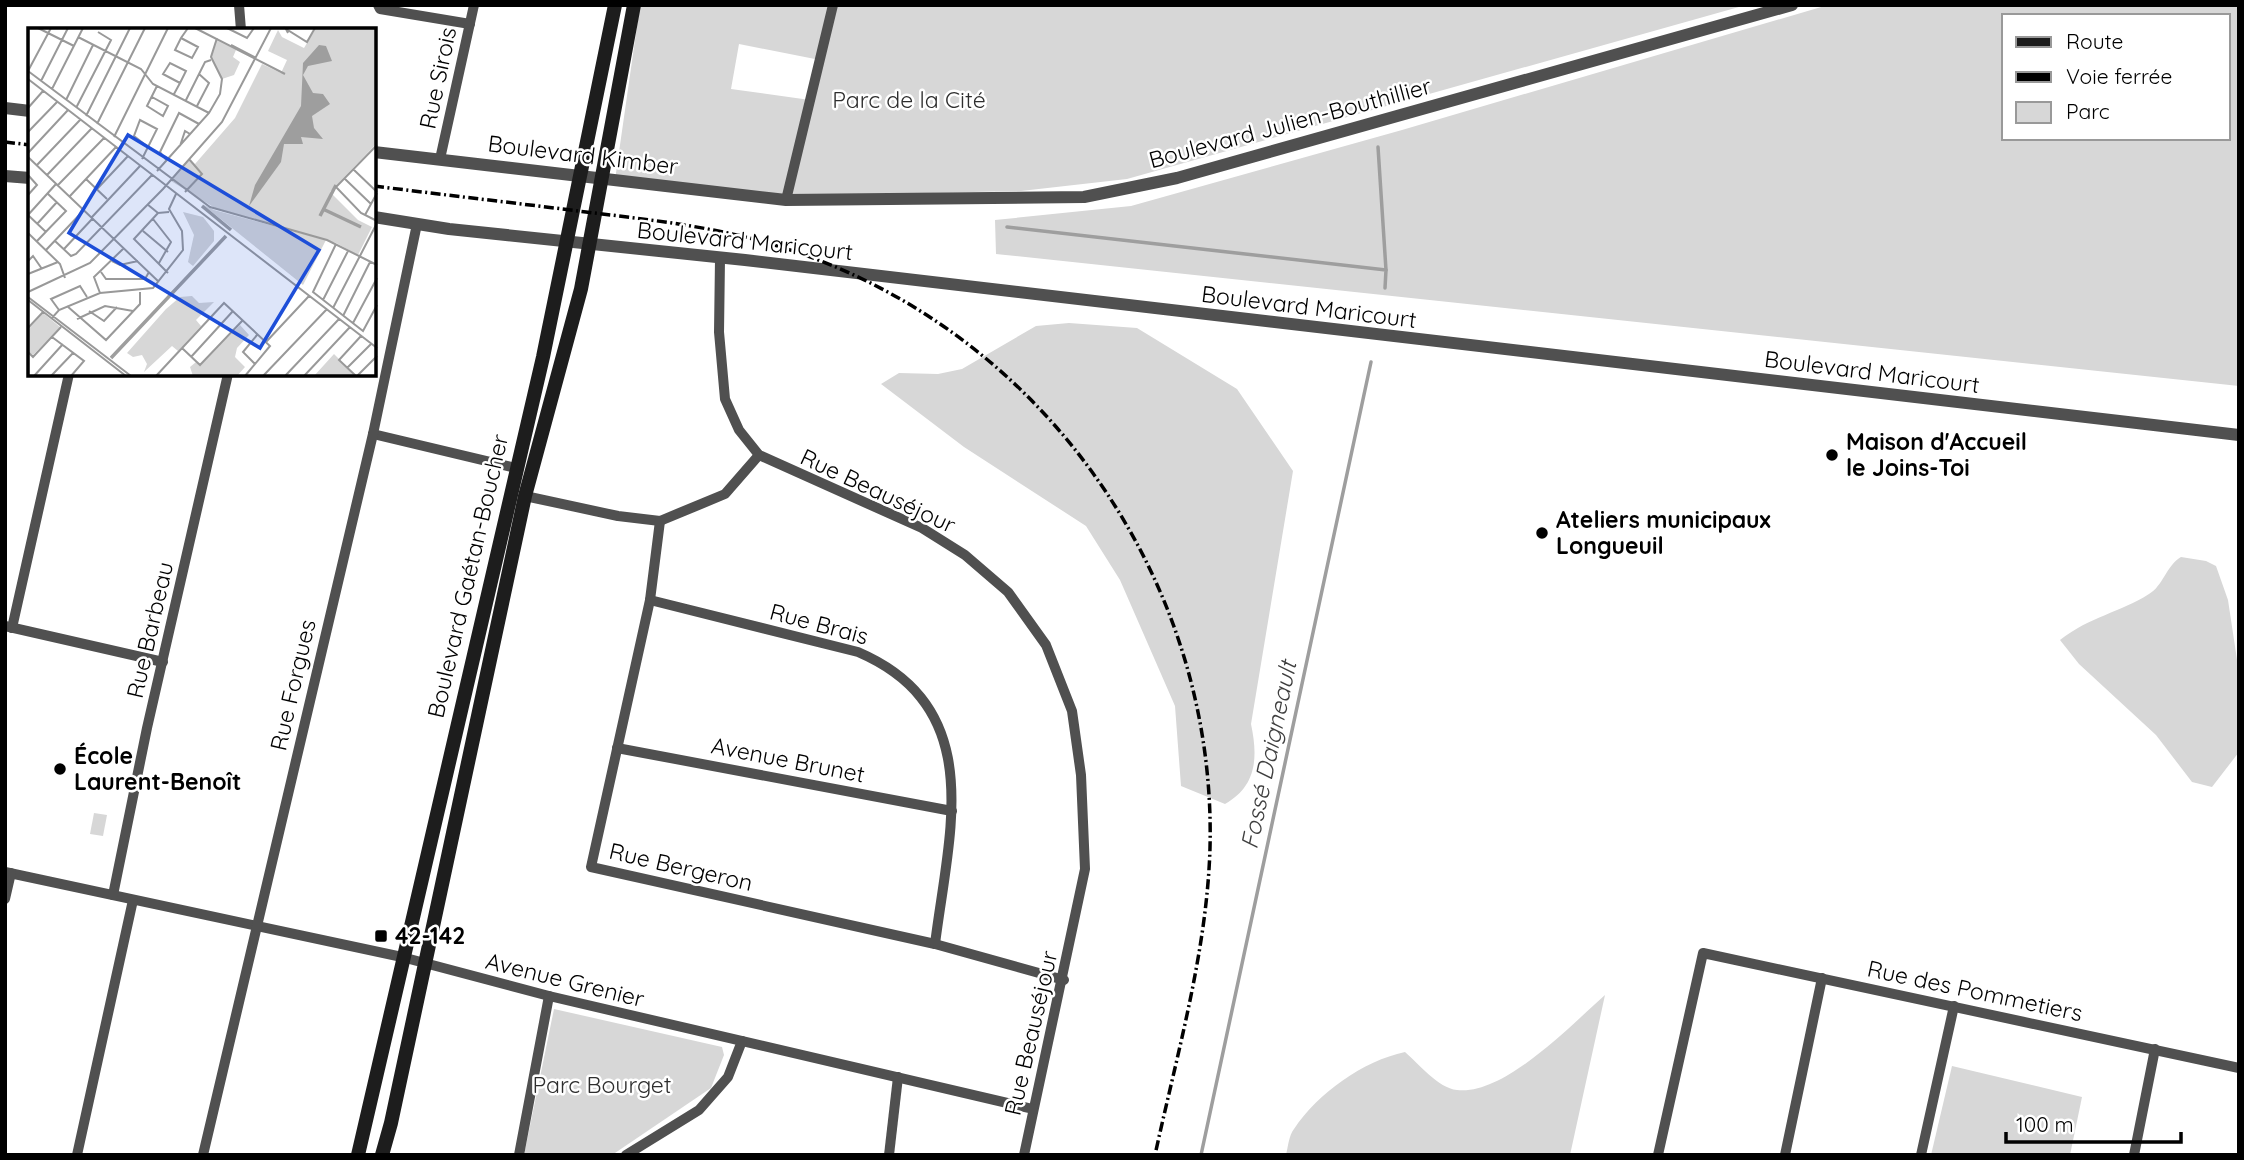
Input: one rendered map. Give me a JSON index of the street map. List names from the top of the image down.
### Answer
{
  "streets": {
    "main road": ["Boulevard Gaétan-Boucher"],
    "street": [
      "Rue Sirois",
      "Boulevard Julien-Bouthillier",
      "Boulevard Kimber",
      "Boulevard Maricourt",
      "Rue Beauséjour",
      "Rue Brais",
      "Rue Barbeau",
      "Rue Forgues",
      "Avenue Brunet",
      "Rue Bergeron",
      "Avenue Grenier",
      "Rue des Pommetiers"
    ]
  },
  "crossings": [
    ["Rue Sirois", "Boulevard Kimber"],
    ["Boulevard Julien-Bouthillier", "Boulevard Kimber"],
    ["Boulevard Maricourt", "Rue Beauséjour"],
    ["Boulevard Maricourt", "Rue Forgues"],
    ["Rue Beauséjour", "Rue Bergeron"],
    ["Rue Beauséjour", "Avenue Grenier"],
    ["Boulevard Gaétan-Boucher", "Avenue Grenier"],
    ["Rue Brais", "Avenue Brunet"],
    ["Rue Brais", "Rue Bergeron"],
    ["Rue Barbeau", "Avenue Grenier"],
    ["Rue Forgues", "Avenue Grenier"],
    ["Avenue Brunet", "Rue Bergeron"]
  ],
  "water": ["Fossé Daigneault"],
  "parks": ["Parc de la Cité", "Parc Bourget"],
  "places": {
    "other": ["Maison d'Accueil le Joins-Toi", "Ateliers municipaux Longueuil", "École Laurent-Benoît"],
    "transit": ["42-142"]
  },
  "legend": ["Route", "Voie ferrée", "Parc"],
  "scale_bar": "100 m"
}
